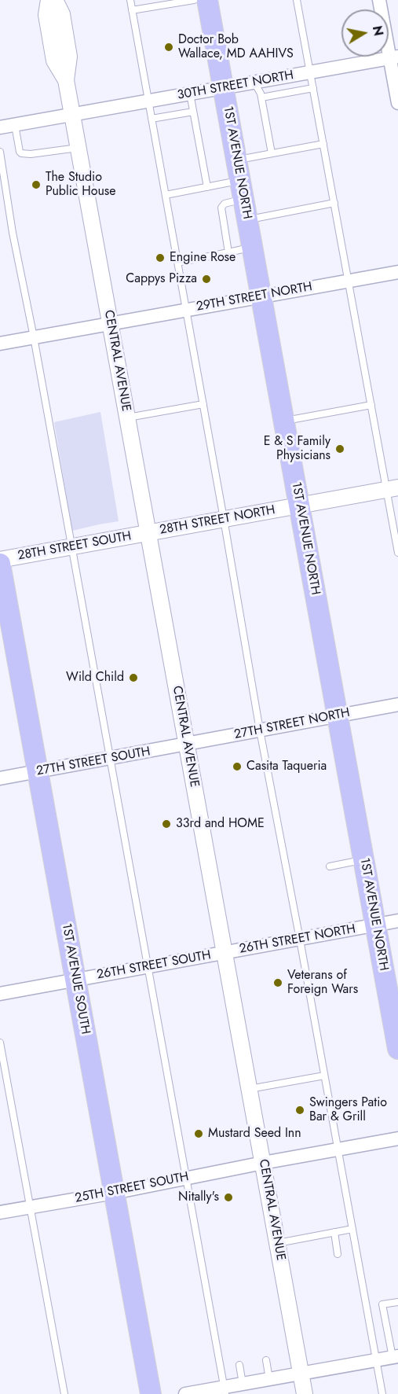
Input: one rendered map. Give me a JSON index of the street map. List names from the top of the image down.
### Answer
{
  "streets": {
    "main road": ["1ST AVENUE NORTH", "1ST AVENUE SOUTH"],
    "street": [
      "30TH STREET NORTH",
      "29TH STREET NORTH",
      "CENTRAL AVENUE",
      "28TH STREET NORTH",
      "28TH STREET SOUTH",
      "27TH STREET NORTH",
      "27TH STREET SOUTH",
      "26TH STREET NORTH",
      "26TH STREET SOUTH",
      "25TH STREET SOUTH"
    ]
  },
  "crossings": [
    ["30TH STREET NORTH", "1ST AVENUE NORTH"],
    ["30TH STREET NORTH", "CENTRAL AVENUE"],
    ["1ST AVENUE NORTH", "29TH STREET NORTH"],
    ["1ST AVENUE NORTH", "28TH STREET NORTH"],
    ["1ST AVENUE NORTH", "27TH STREET NORTH"],
    ["1ST AVENUE NORTH", "26TH STREET NORTH"],
    ["29TH STREET NORTH", "CENTRAL AVENUE"],
    ["CENTRAL AVENUE", "28TH STREET NORTH"],
    ["CENTRAL AVENUE", "28TH STREET SOUTH"],
    ["CENTRAL AVENUE", "27TH STREET NORTH"],
    ["CENTRAL AVENUE", "27TH STREET SOUTH"],
    ["CENTRAL AVENUE", "26TH STREET NORTH"],
    ["CENTRAL AVENUE", "26TH STREET SOUTH"],
    ["CENTRAL AVENUE", "25TH STREET SOUTH"],
    ["28TH STREET NORTH", "28TH STREET SOUTH"],
    ["27TH STREET NORTH", "27TH STREET SOUTH"],
    ["27TH STREET SOUTH", "1ST AVENUE SOUTH"],
    ["26TH STREET NORTH", "26TH STREET SOUTH"],
    ["26TH STREET SOUTH", "1ST AVENUE SOUTH"],
    ["1ST AVENUE SOUTH", "25TH STREET SOUTH"]
  ],
  "places": [
    "Doctor Bob Wallace, MD AAHIVS",
    "The Studio Public House",
    "Engine Rose",
    "Cappys Pizza",
    "E & S Family Physicians",
    "Wild Child",
    "Casita Taqueria",
    "33rd and HOME",
    "Veterans of Foreign Wars",
    "Swingers Patio Bar & Grill",
    "Mustard Seed Inn",
    "Nitally's"
  ],
  "north": "right"
}
